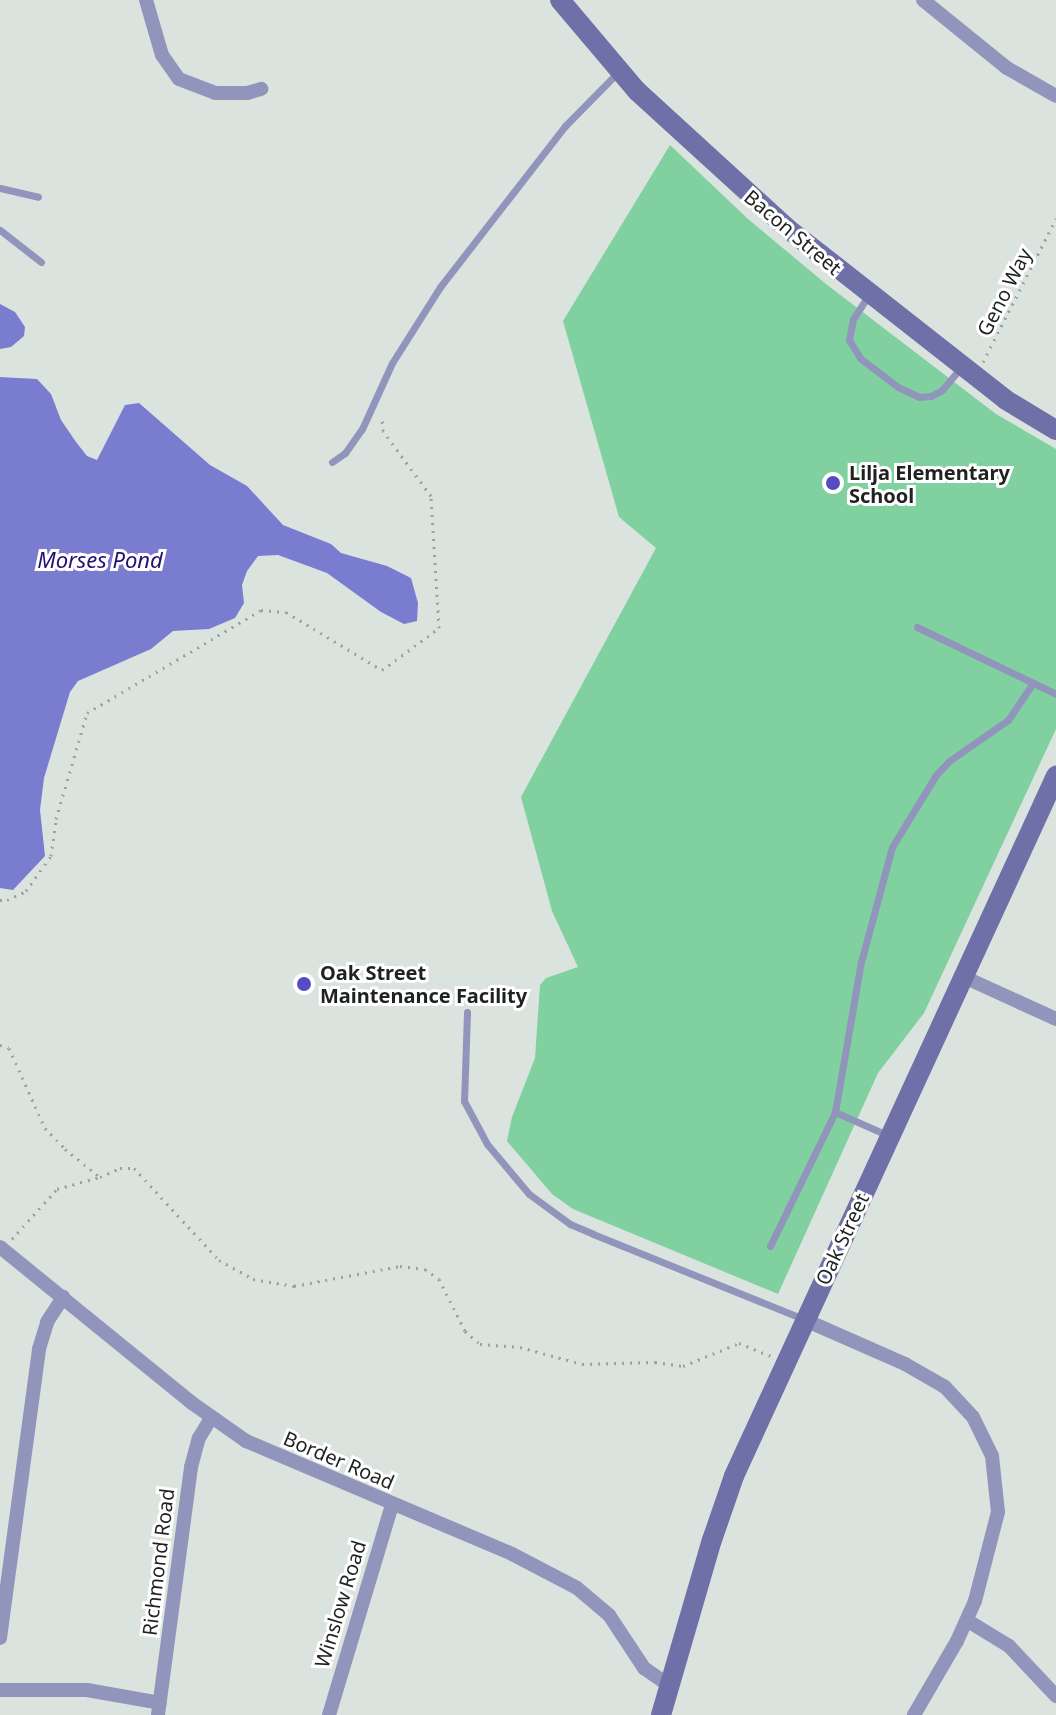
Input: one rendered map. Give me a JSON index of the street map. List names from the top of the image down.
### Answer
{
  "streets": {
    "street": [
      "Bacon Street",
      "Oak Street",
      "Border Road",
      "Richmond Road",
      "Winslow Road"
    ],
    "path": ["Geno Way"]
  },
  "crossings": [
    ["Bacon Street", "Geno Way"],
    ["Oak Street", "Border Road"],
    ["Border Road", "Richmond Road"],
    ["Border Road", "Winslow Road"]
  ],
  "water": ["Morses Pond"],
  "places": ["Lilja Elementary School", "Oak Street Maintenance Facility"]
}
